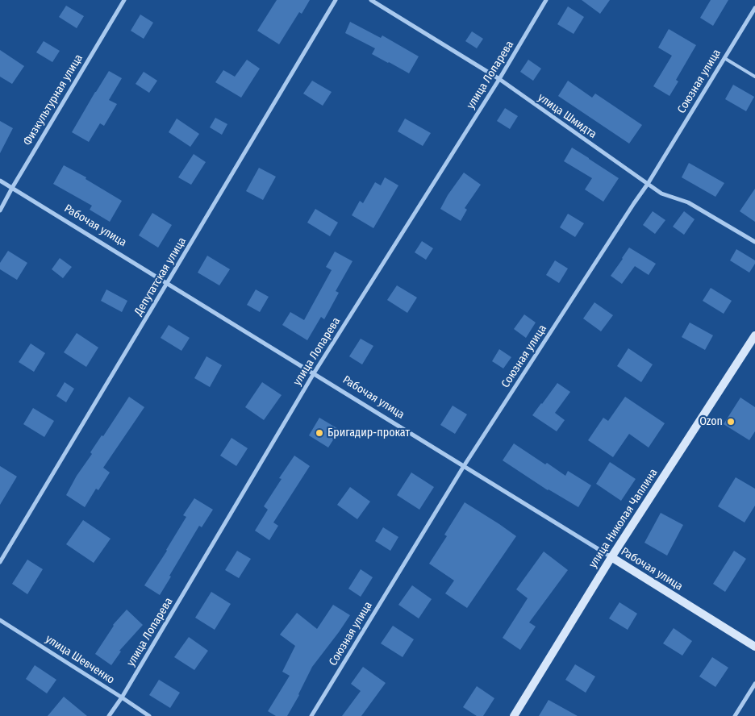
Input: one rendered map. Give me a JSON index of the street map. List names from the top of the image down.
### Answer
{
  "streets": {
    "street": [
      "улица Лопарева",
      "Союзная улица",
      "Физкультурная улица",
      "улица Шмидта",
      "Рабочая улица",
      "Депутатская улица",
      "улица Николая Чаплина",
      "улица Шевченко"
    ]
  },
  "crossings": [
    ["улица Лопарева", "улица Шмидта"],
    ["улица Лопарева", "Рабочая улица"],
    ["улица Лопарева", "улица Шевченко"],
    ["Союзная улица", "улица Шмидта"],
    ["Союзная улица", "Рабочая улица"],
    ["Физкультурная улица", "Рабочая улица"],
    ["Рабочая улица", "Депутатская улица"],
    ["Рабочая улица", "улица Николая Чаплина"]
  ],
  "places": ["Ozon", "Бригадир-прокат"]
}
